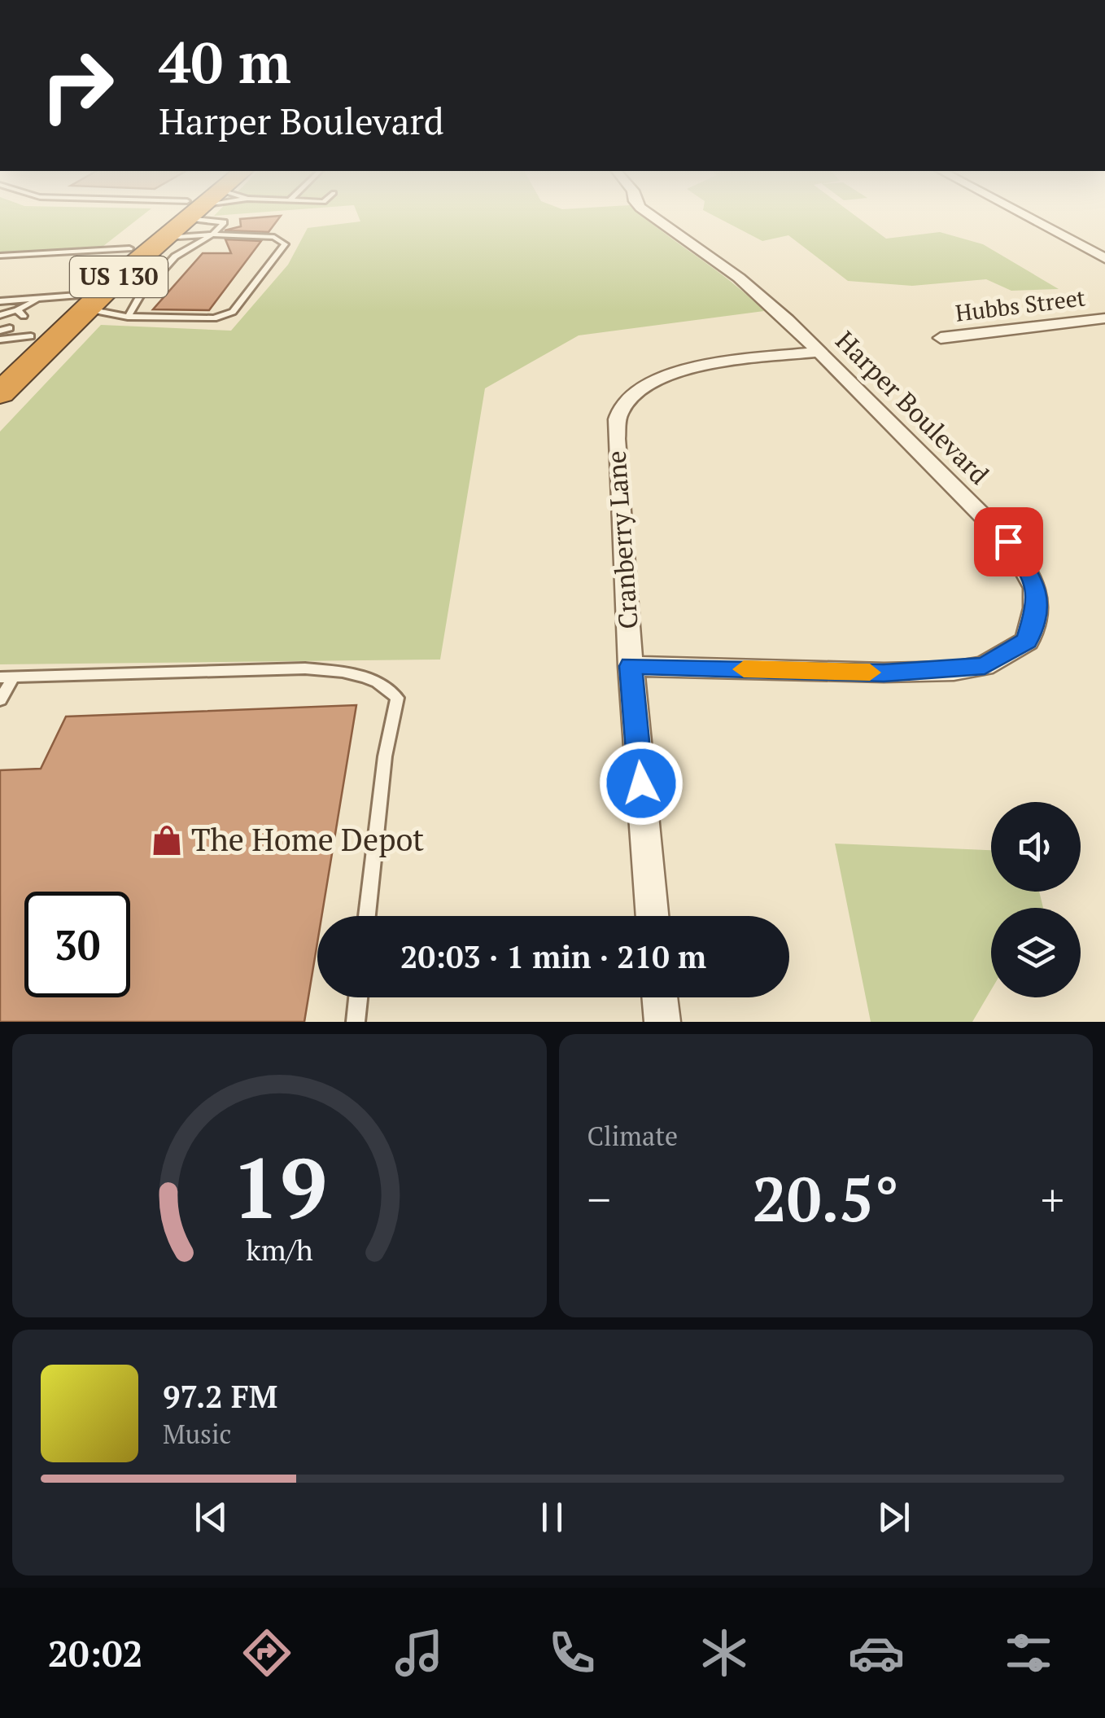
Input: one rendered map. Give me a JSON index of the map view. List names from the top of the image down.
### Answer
{
  "streets": {
    "highway": ["US 130"],
    "street": ["Hubbs Street", "Harper Boulevard", "Cranberry Lane"]
  },
  "crossings": [
    ["Harper Boulevard", "Cranberry Lane"]
  ],
  "places": {
    "shop": ["The Home Depot"]
  },
  "page": {
    "turn": ["40 m", "Harper Boulevard"],
    "limit": "30",
    "trip": "20:03 · 1 min · 210 m",
    "tile": "Climate",
    "heat": ["−", "20.5°", "+"],
    "song": ["97.2 FM", "Music"],
    "tabs": "20:02",
    "gauge": ["19", "km/h"]
  }
}
